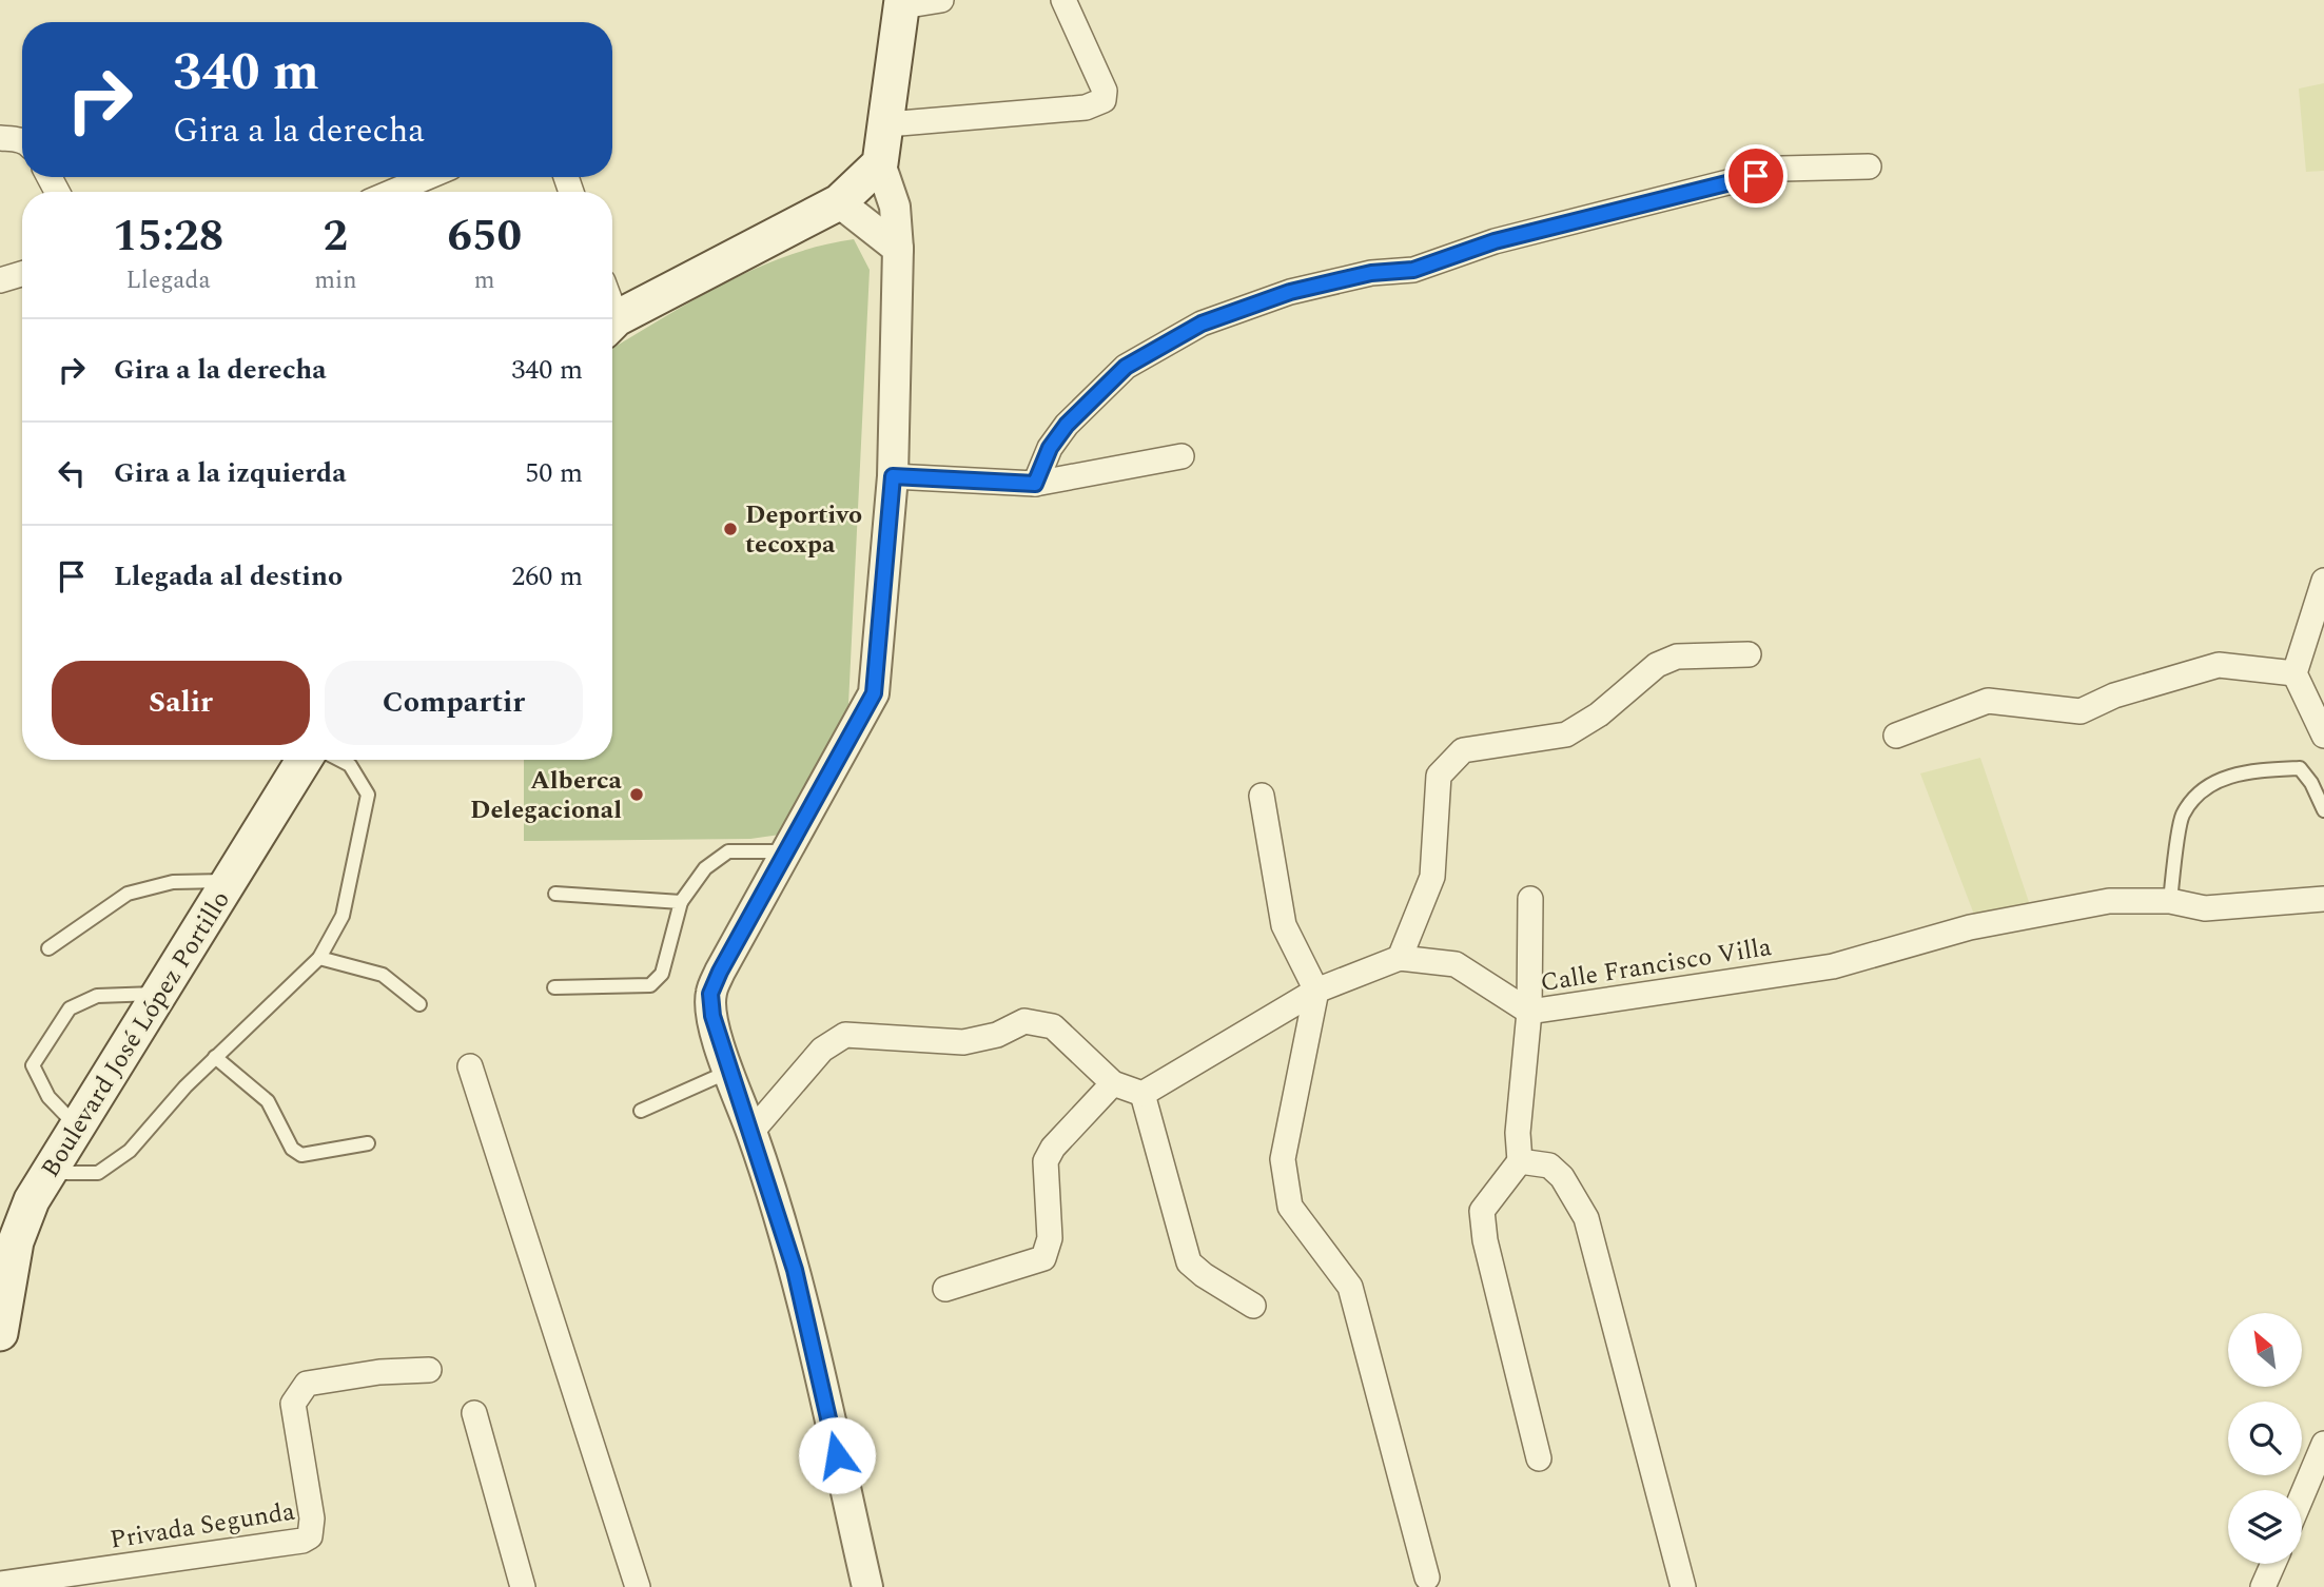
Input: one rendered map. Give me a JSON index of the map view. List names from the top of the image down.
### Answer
{
  "streets": {
    "main road": ["Boulevard José López Portillo"],
    "street": ["Calle Francisco Villa", "Privada Segunda"]
  },
  "places": ["Deportivo tecoxpa", "Alberca Delegacional"],
  "north": "top left",
  "page": {
    "turn": ["340 m", "Gira a la derecha"],
    "eta": [
      "15:28",
      "Llegada",
      "2",
      "min",
      "650",
      "m"
    ],
    "list": [
      {
        "name": "Gira a la derecha",
        "value": "340 m"
      },
      {
        "name": "Gira a la izquierda",
        "value": "50 m"
      },
      {
        "name": "Llegada al destino",
        "value": "260 m"
      }
    ],
    "buttons": ["Salir", "Compartir"]
  }
}
